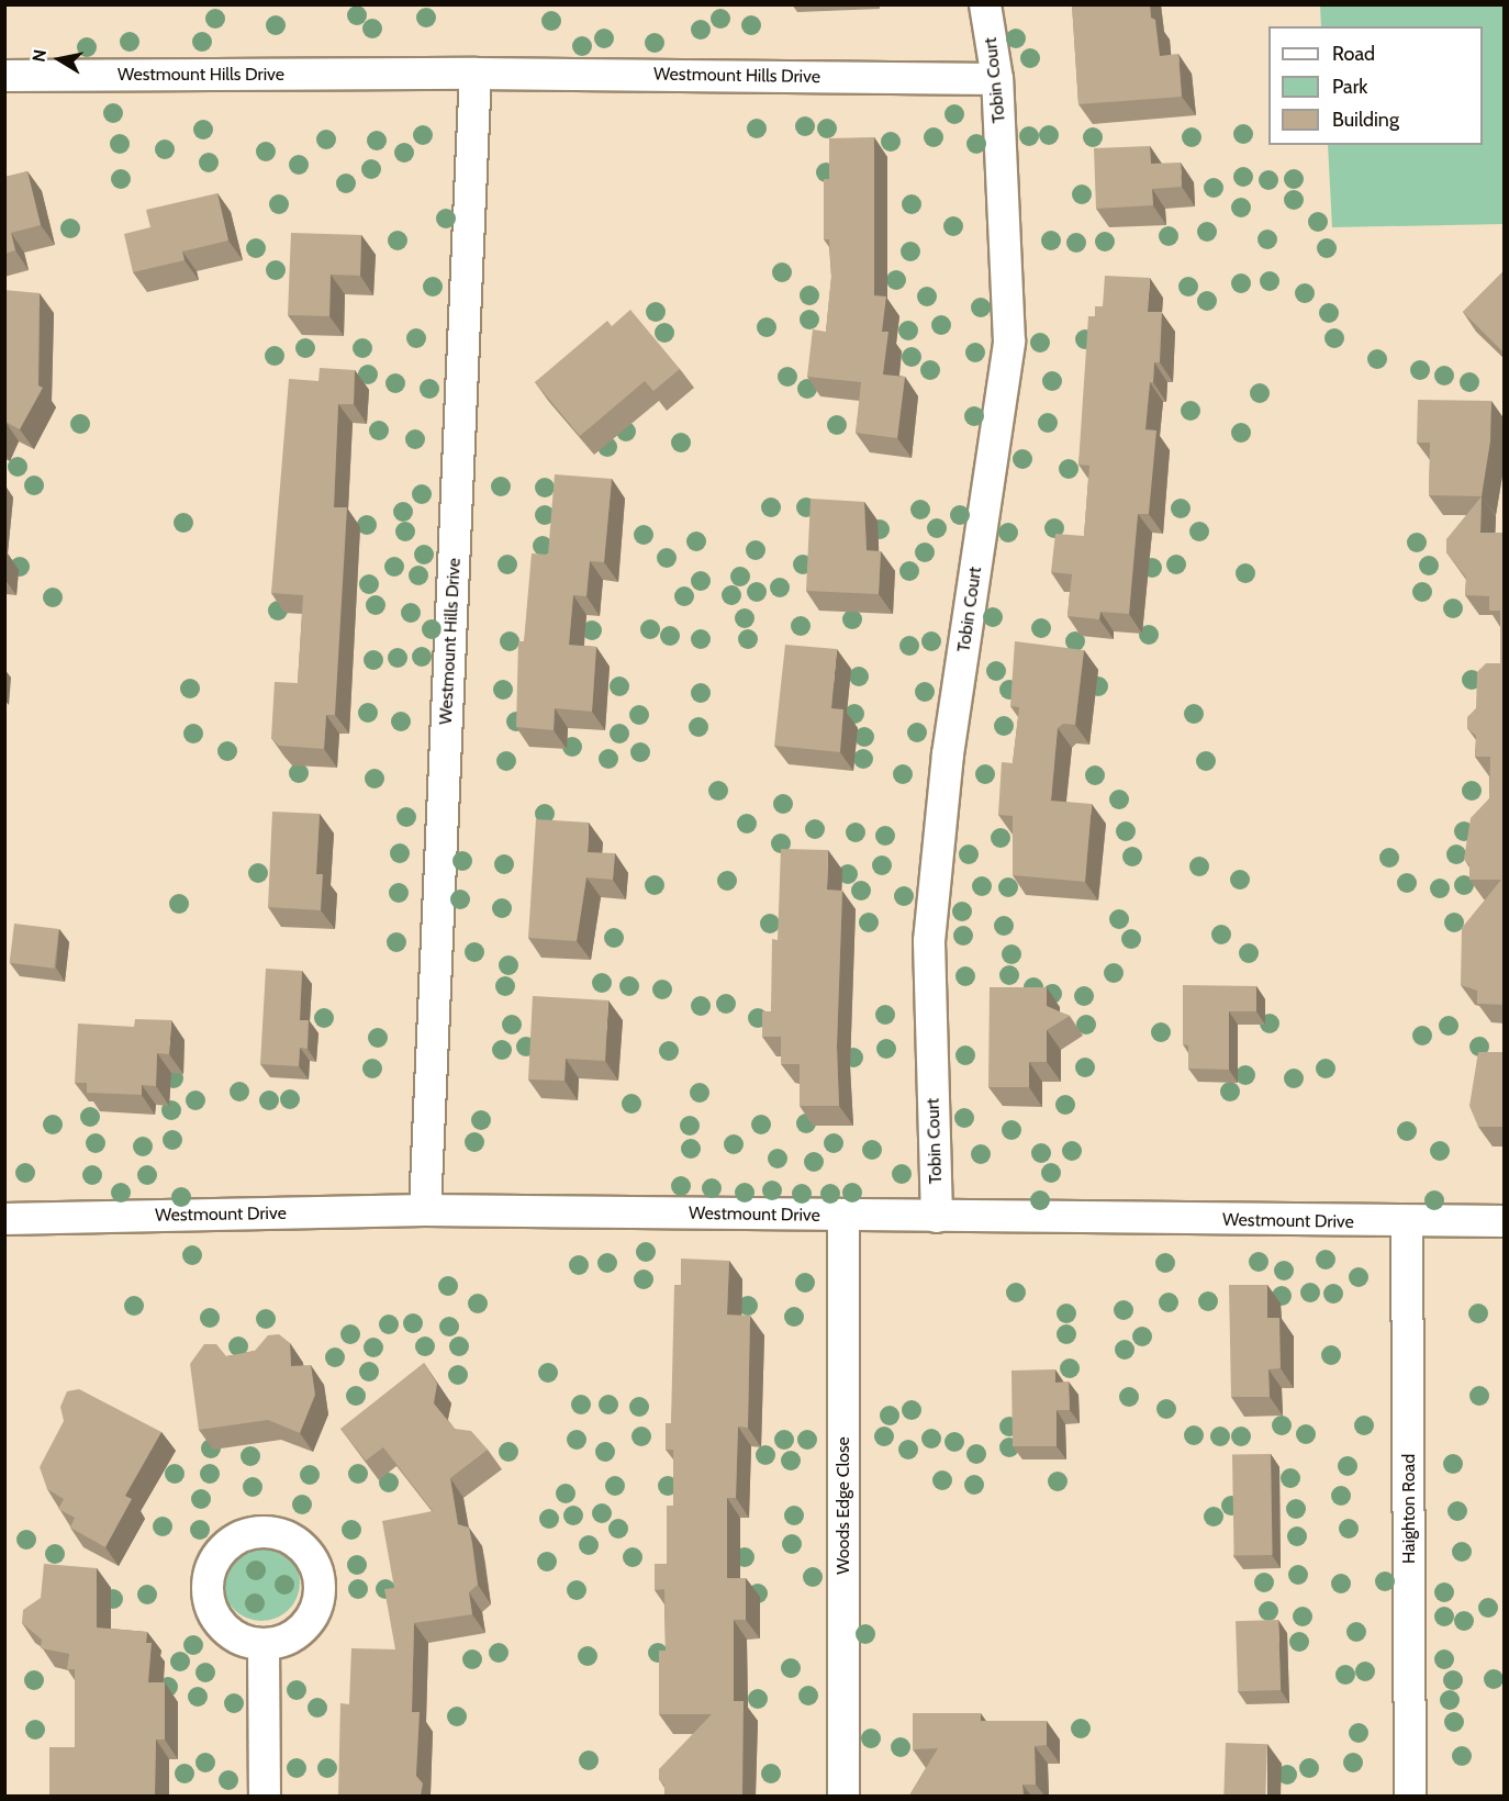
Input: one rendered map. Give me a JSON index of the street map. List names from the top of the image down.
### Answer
{
  "streets": {
    "street": [
      "Westmount Hills Drive",
      "Tobin Court",
      "Westmount Drive",
      "Woods Edge Close",
      "Haighton Road"
    ]
  },
  "crossings": [
    ["Westmount Hills Drive", "Tobin Court"],
    ["Westmount Hills Drive", "Westmount Drive"],
    ["Tobin Court", "Westmount Drive"],
    ["Westmount Drive", "Woods Edge Close"],
    ["Westmount Drive", "Haighton Road"]
  ],
  "legend": ["Road", "Park", "Building"],
  "north": "left"
}
